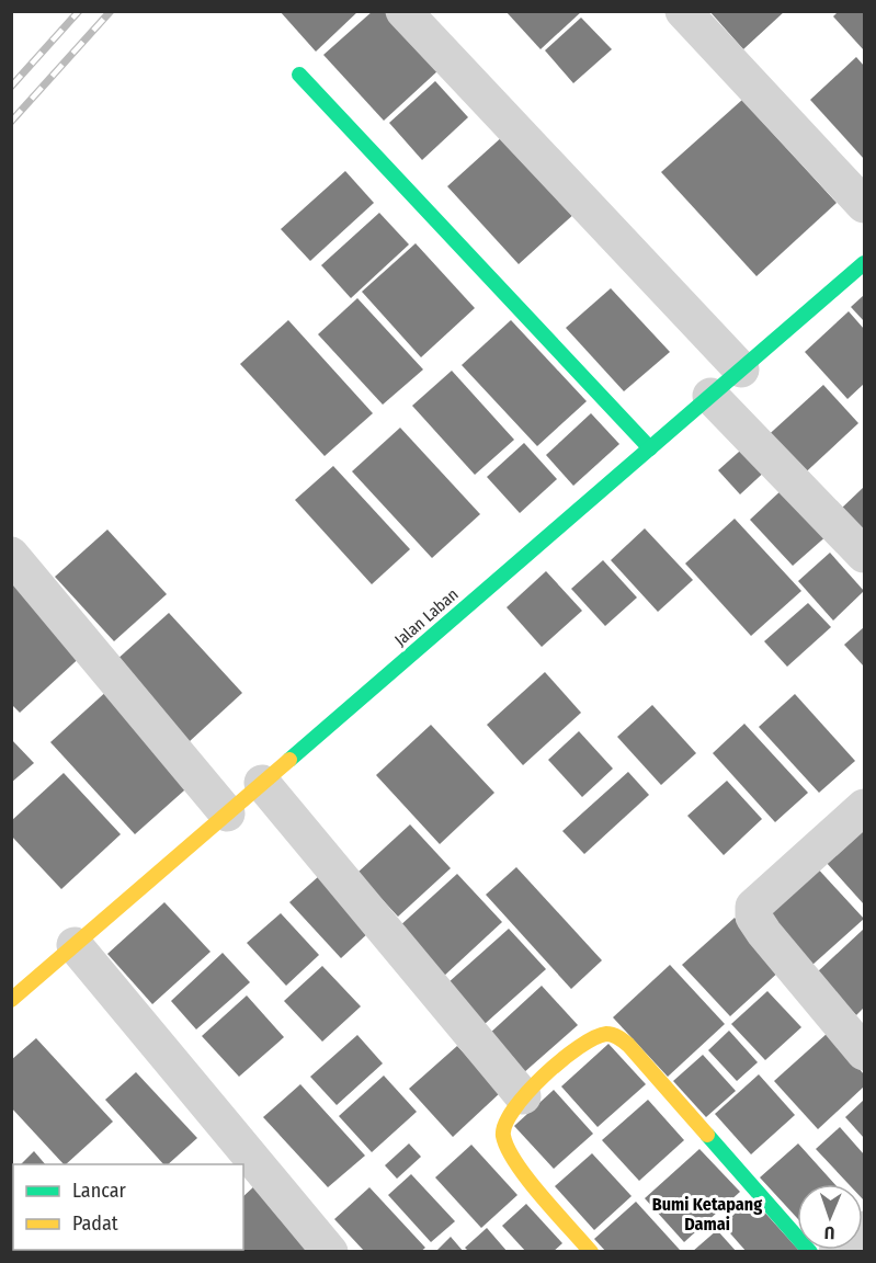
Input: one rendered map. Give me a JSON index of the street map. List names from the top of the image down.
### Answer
{
  "streets": {
    "street": ["Jalan Laban"]
  },
  "districts": ["Bumi Ketapang Damai"],
  "legend": ["Lancar", "Padat"],
  "north": "bottom"
}
